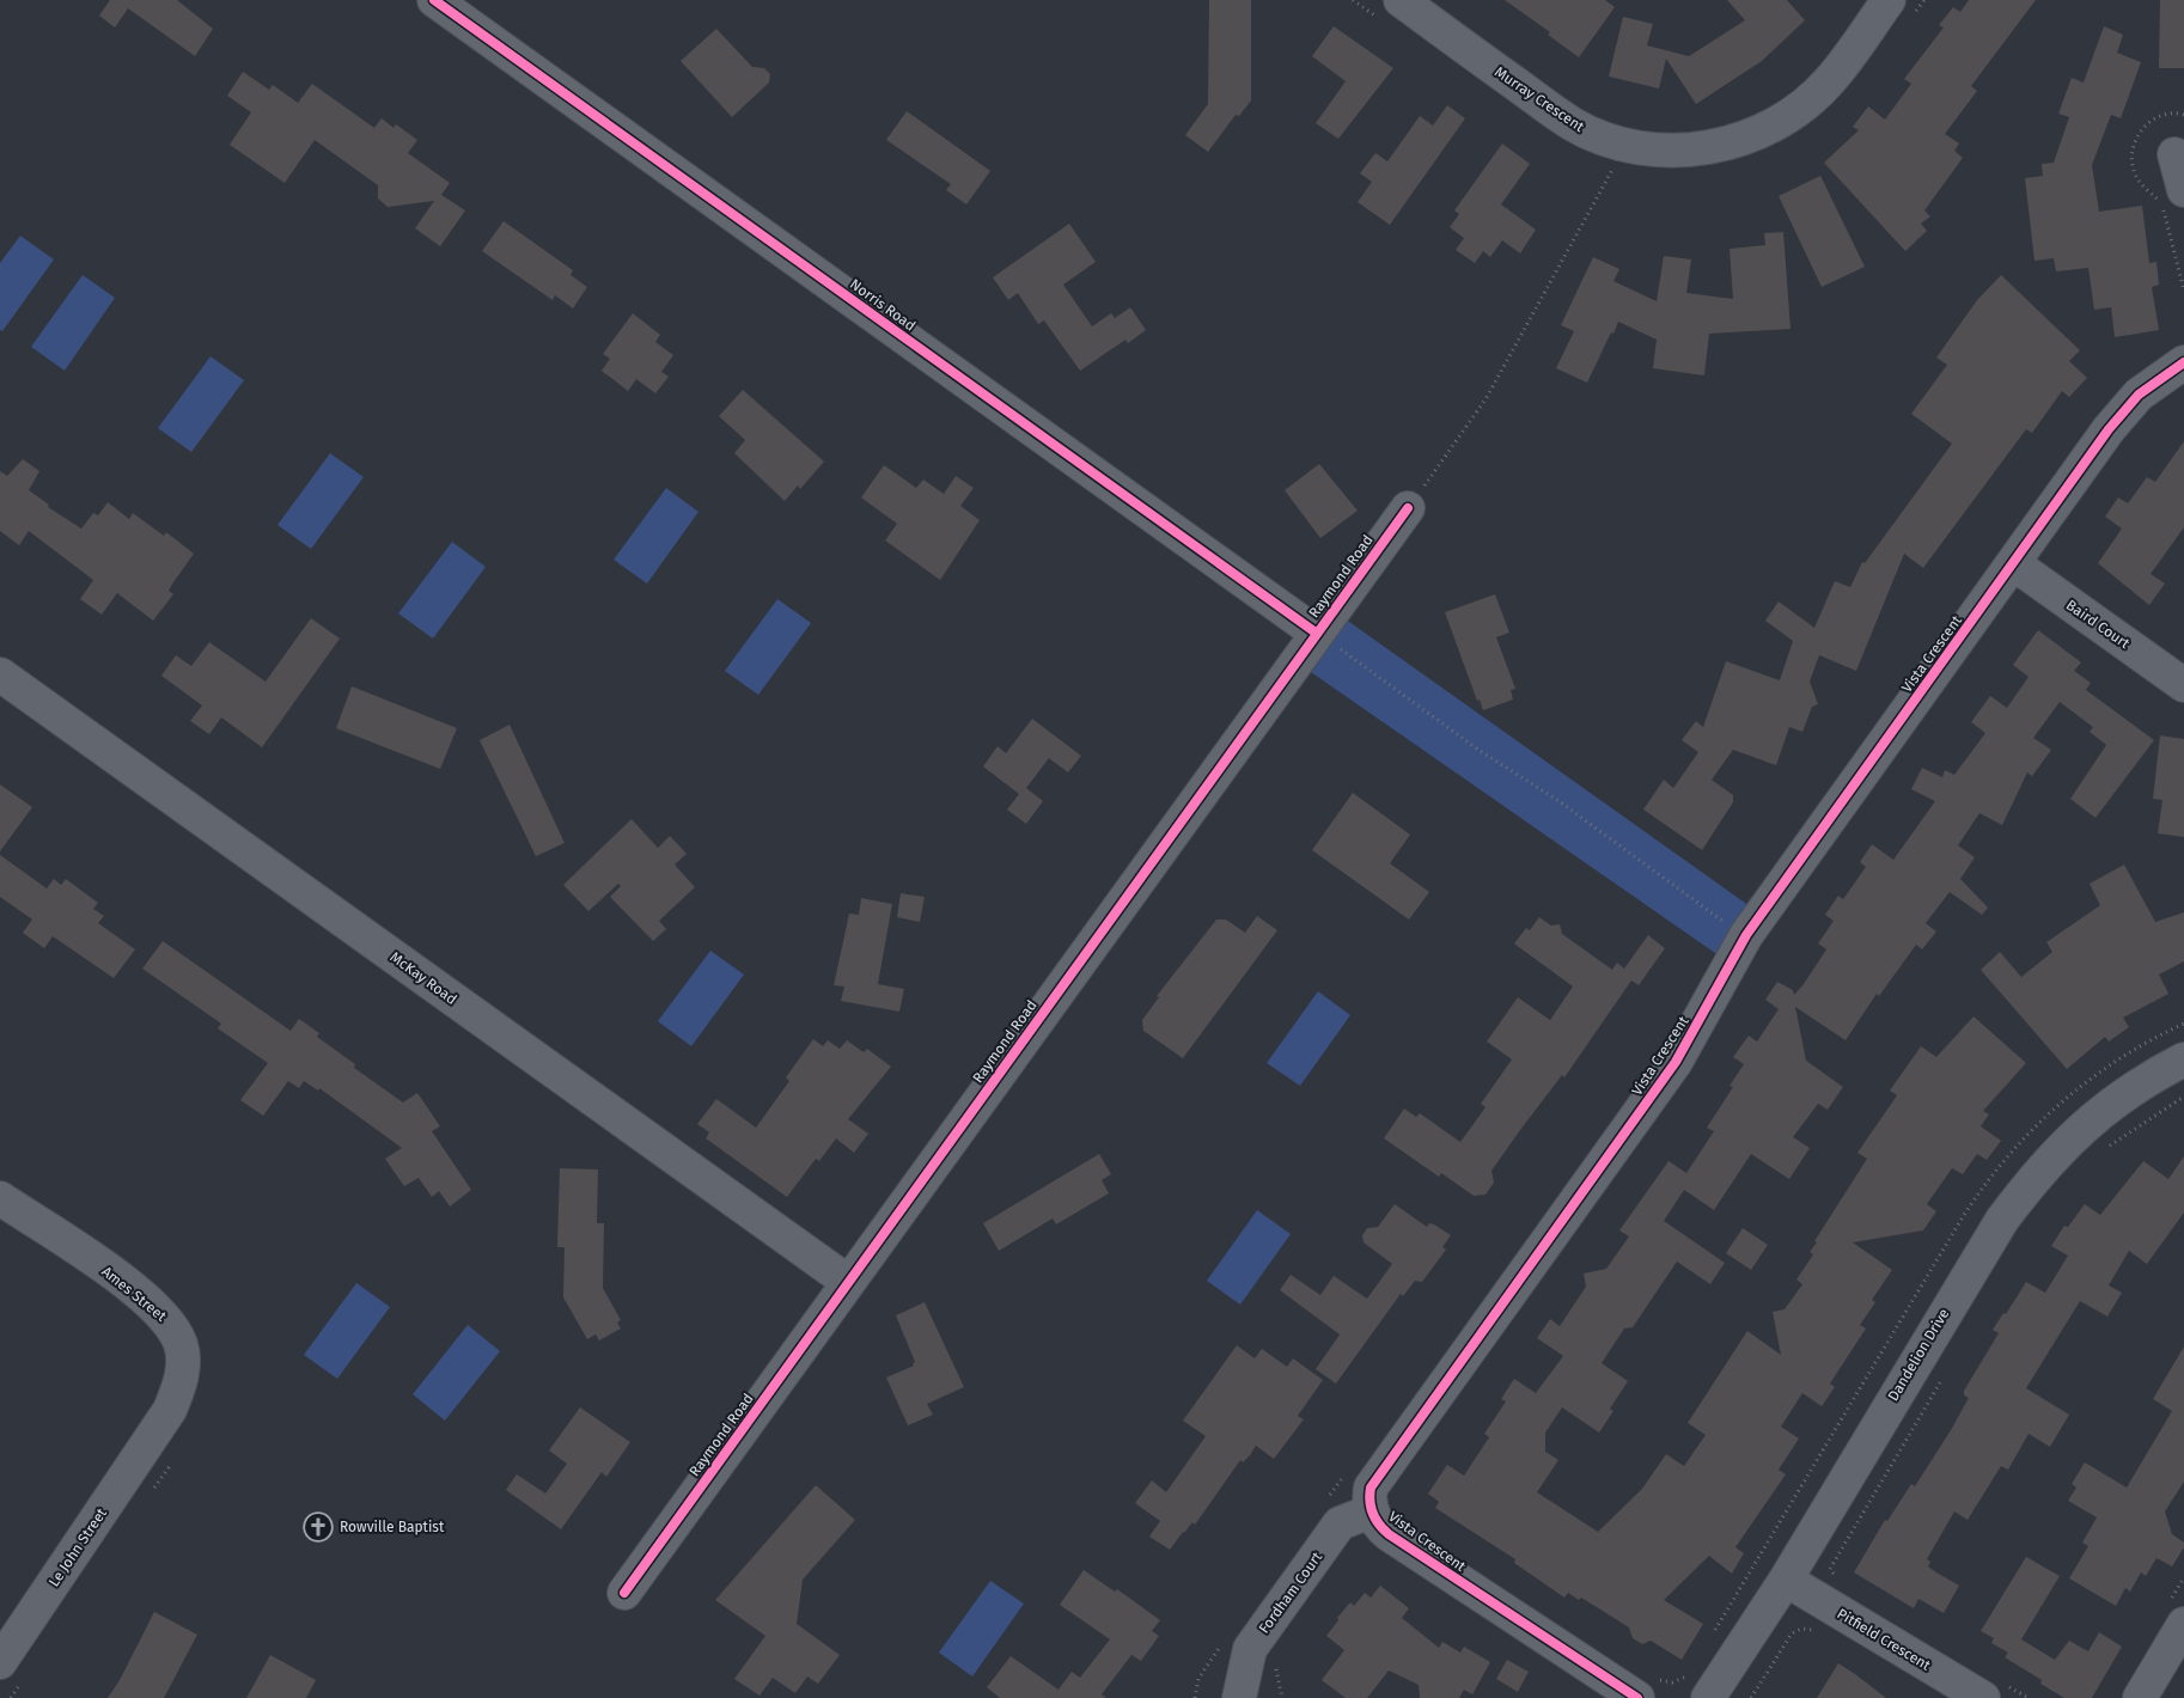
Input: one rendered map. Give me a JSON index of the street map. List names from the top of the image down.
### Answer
{
  "streets": {
    "street": [
      "Murray Crescent",
      "Norris Road",
      "Raymond Road",
      "Baird Court",
      "Vista Crescent",
      "McKay Road",
      "Ames Street",
      "Dandelion Drive",
      "Le John Street",
      "Fordham Court",
      "Pitfield Crescent"
    ]
  },
  "crossings": [
    ["Norris Road", "Raymond Road"],
    ["Raymond Road", "McKay Road"],
    ["Baird Court", "Vista Crescent"],
    ["Vista Crescent", "Fordham Court"],
    ["Ames Street", "Le John Street"],
    ["Dandelion Drive", "Pitfield Crescent"]
  ],
  "places": {
    "church": ["Rowville Baptist"]
  }
}
